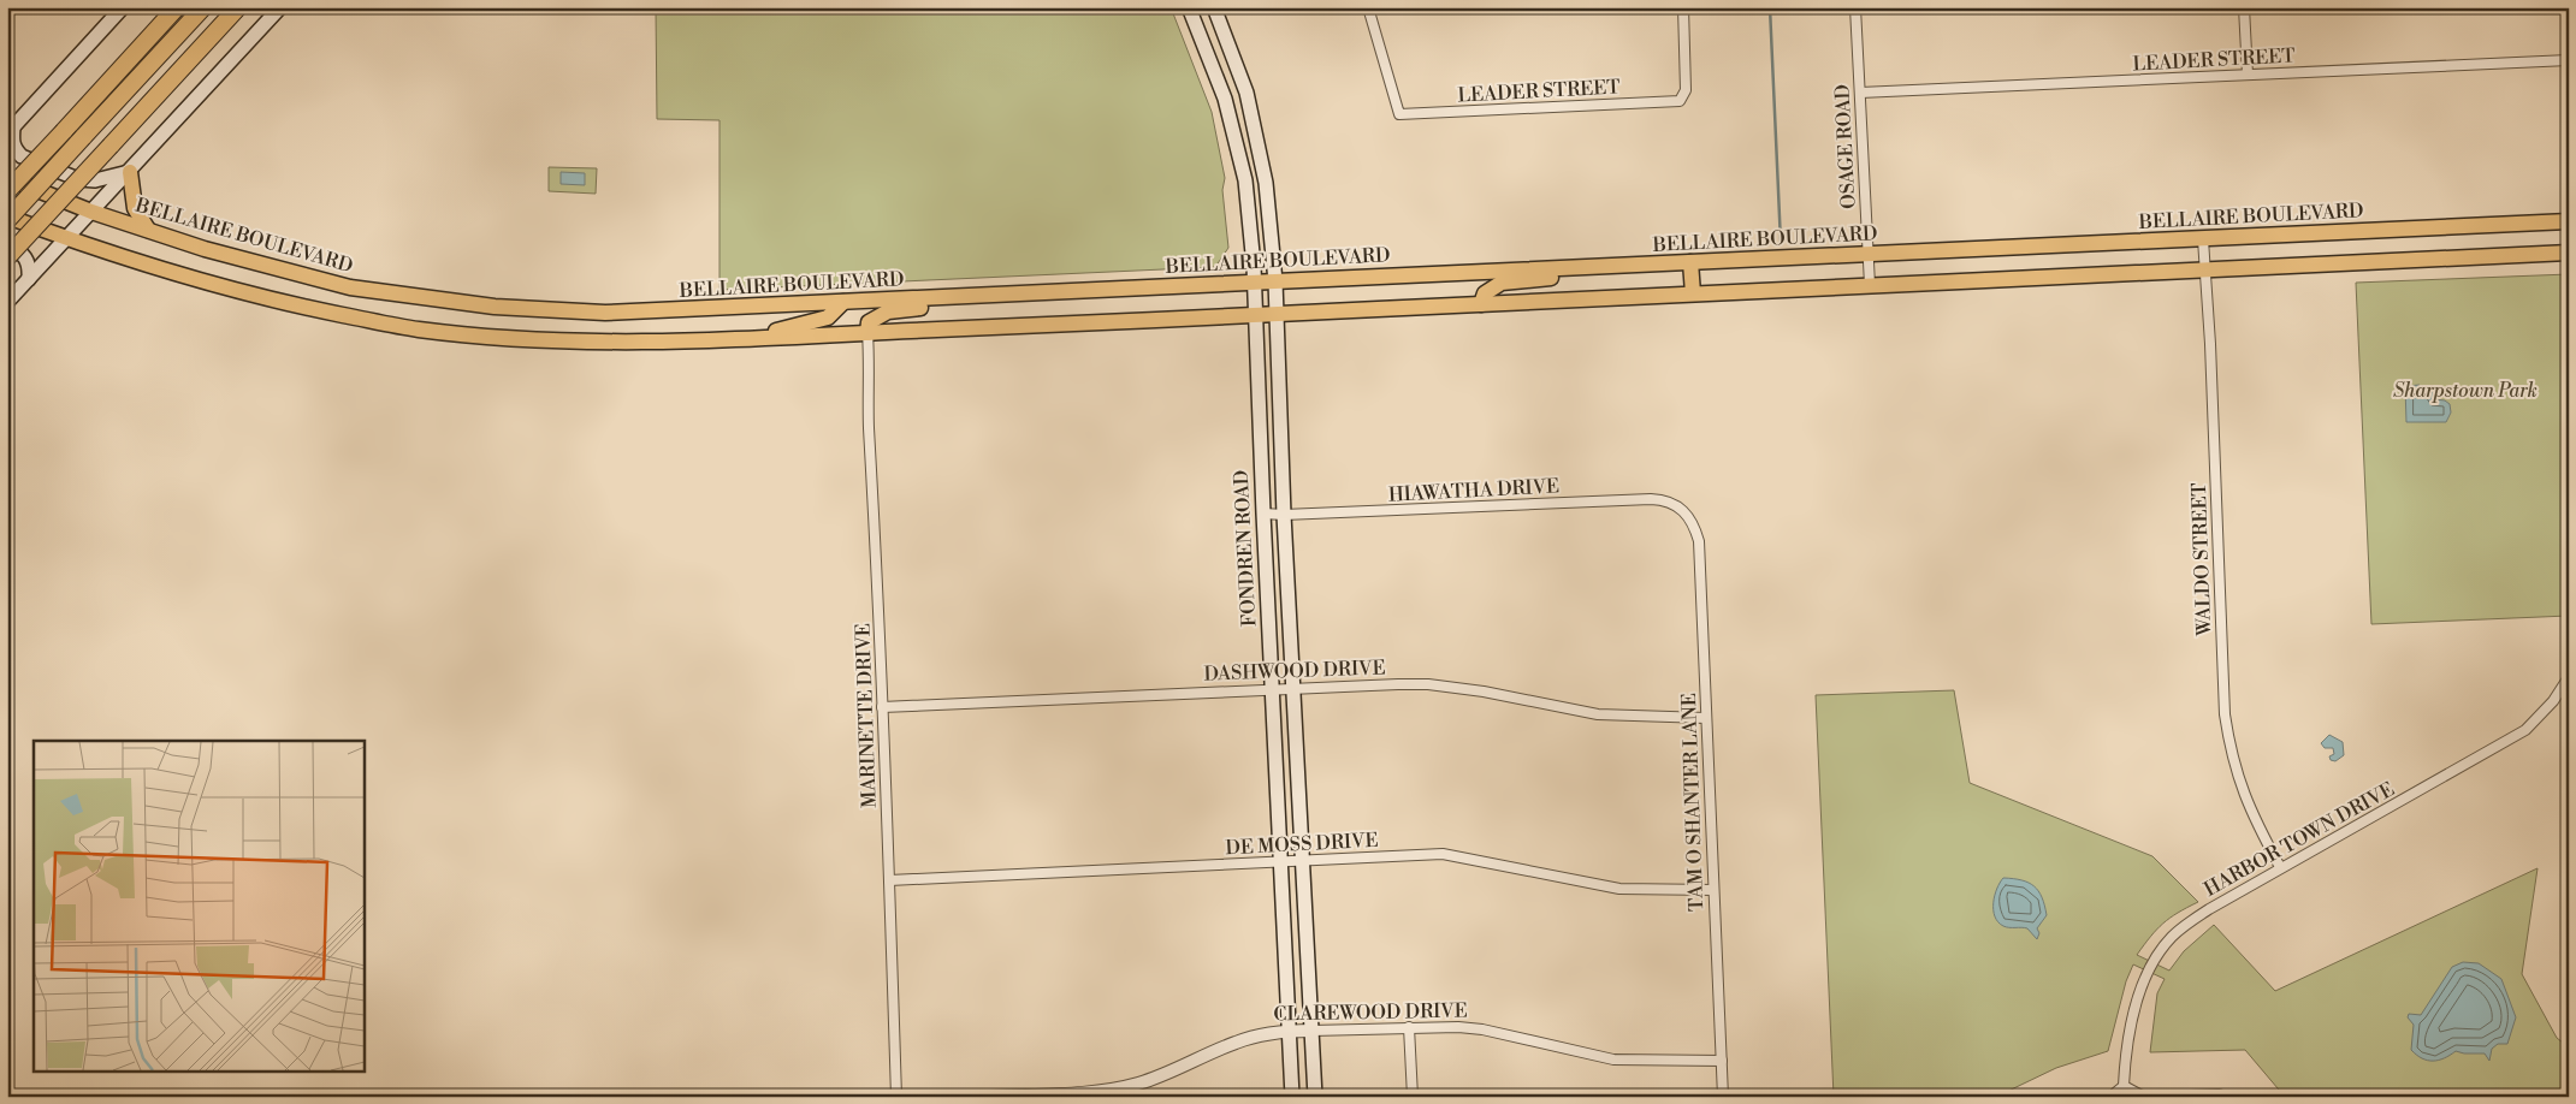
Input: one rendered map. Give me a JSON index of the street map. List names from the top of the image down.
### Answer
{
  "streets": {
    "main road": ["BELLAIRE BOULEVARD", "FONDREN ROAD"],
    "street": [
      "LEADER STREET",
      "OSAGE ROAD",
      "HIAWATHA DRIVE",
      "WALDO STREET",
      "DASHWOOD DRIVE",
      "MARINETTE DRIVE",
      "TAM O SHANTER LANE",
      "HARBOR TOWN DRIVE",
      "DE MOSS DRIVE",
      "CLAREWOOD DRIVE"
    ]
  },
  "crossings": [
    ["LEADER STREET", "OSAGE ROAD"],
    ["OSAGE ROAD", "BELLAIRE BOULEVARD"],
    ["BELLAIRE BOULEVARD", "FONDREN ROAD"],
    ["BELLAIRE BOULEVARD", "WALDO STREET"],
    ["HIAWATHA DRIVE", "FONDREN ROAD"],
    ["HIAWATHA DRIVE", "TAM O SHANTER LANE"],
    ["FONDREN ROAD", "DASHWOOD DRIVE"],
    ["FONDREN ROAD", "DE MOSS DRIVE"],
    ["FONDREN ROAD", "CLAREWOOD DRIVE"],
    ["WALDO STREET", "HARBOR TOWN DRIVE"],
    ["DASHWOOD DRIVE", "MARINETTE DRIVE"],
    ["DASHWOOD DRIVE", "TAM O SHANTER LANE"],
    ["MARINETTE DRIVE", "DE MOSS DRIVE"],
    ["TAM O SHANTER LANE", "DE MOSS DRIVE"],
    ["TAM O SHANTER LANE", "CLAREWOOD DRIVE"]
  ],
  "parks": ["Sharpstown Park"]
}
